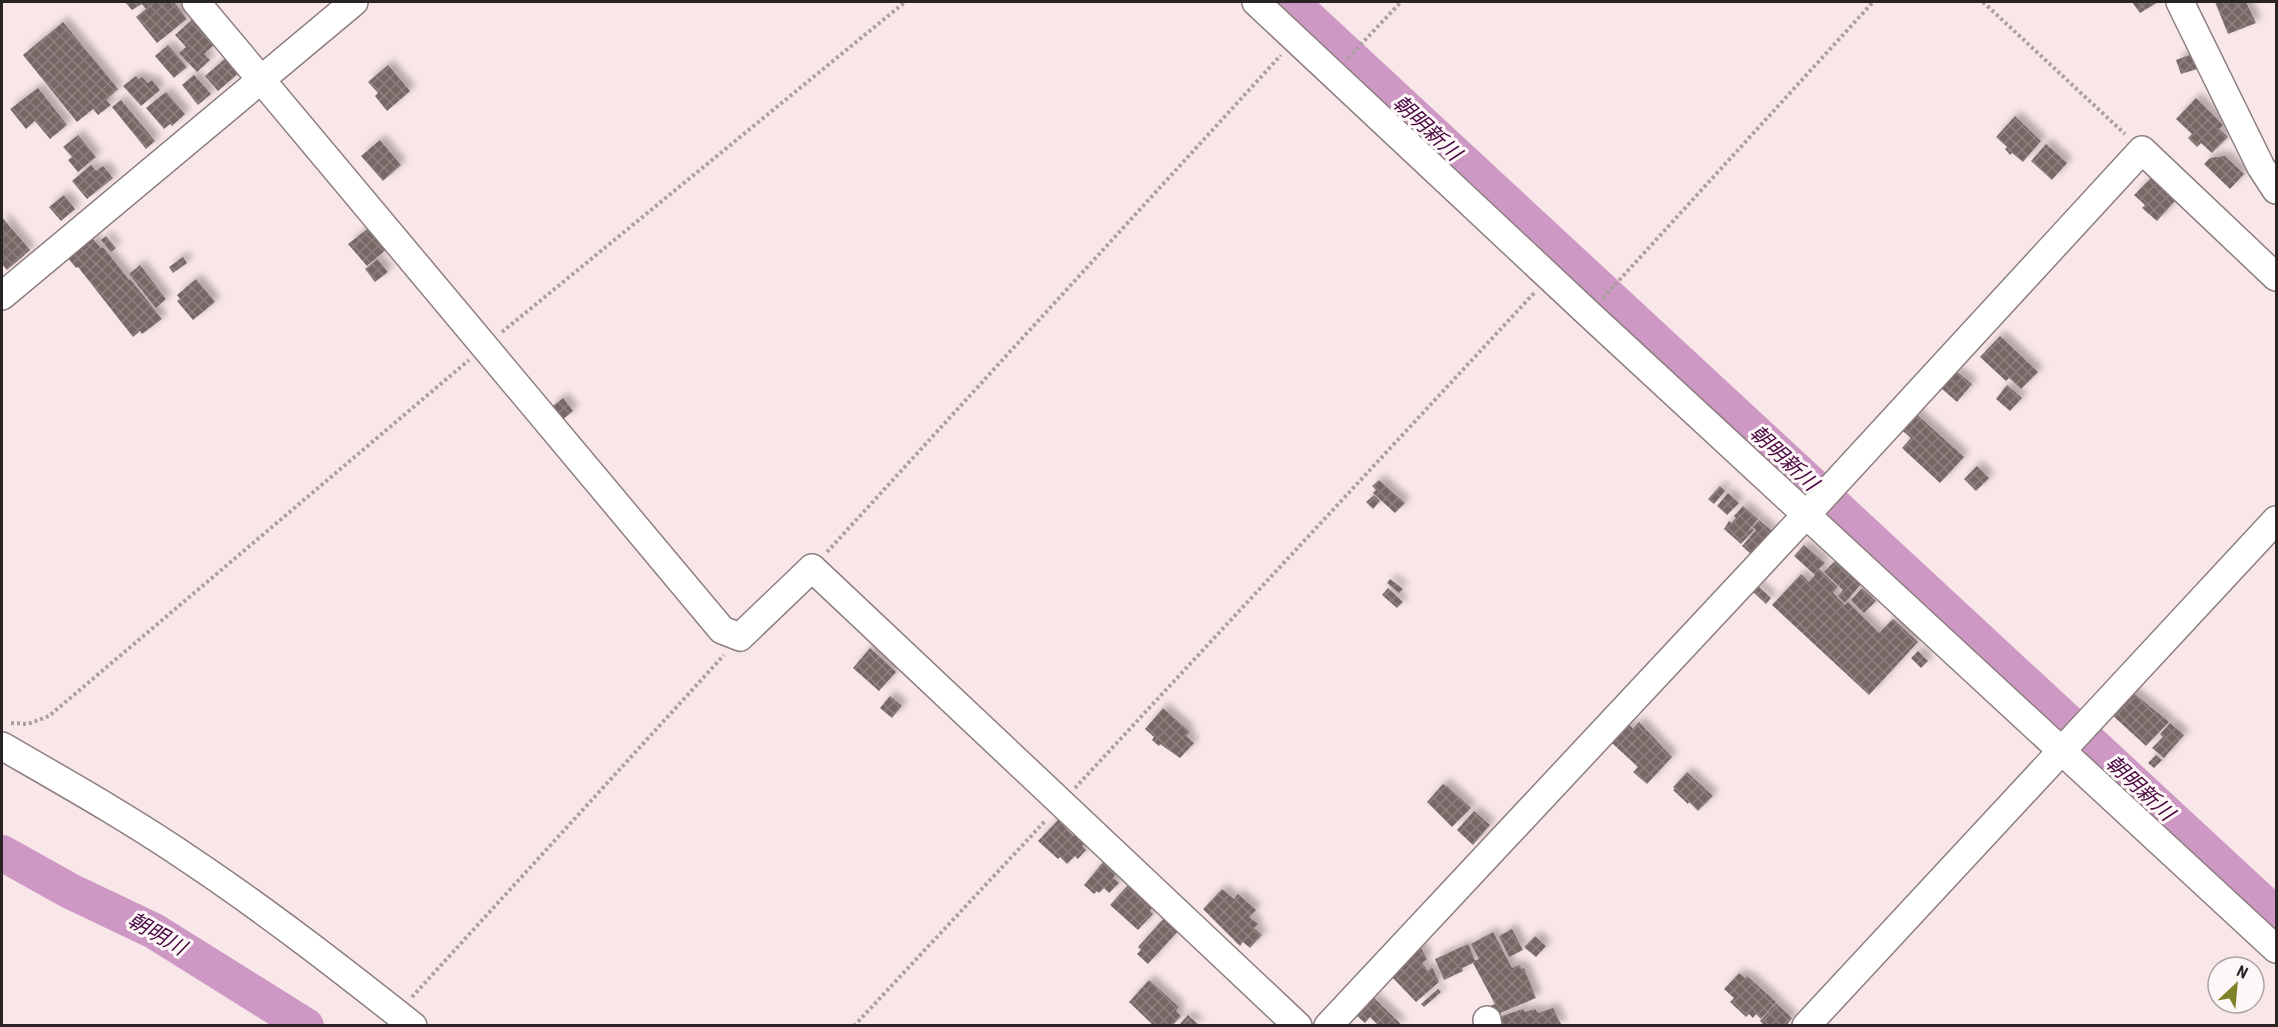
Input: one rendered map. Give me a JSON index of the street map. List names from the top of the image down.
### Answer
{
  "water": ["朝明新川", "朝明川"],
  "north": "top right"
}
